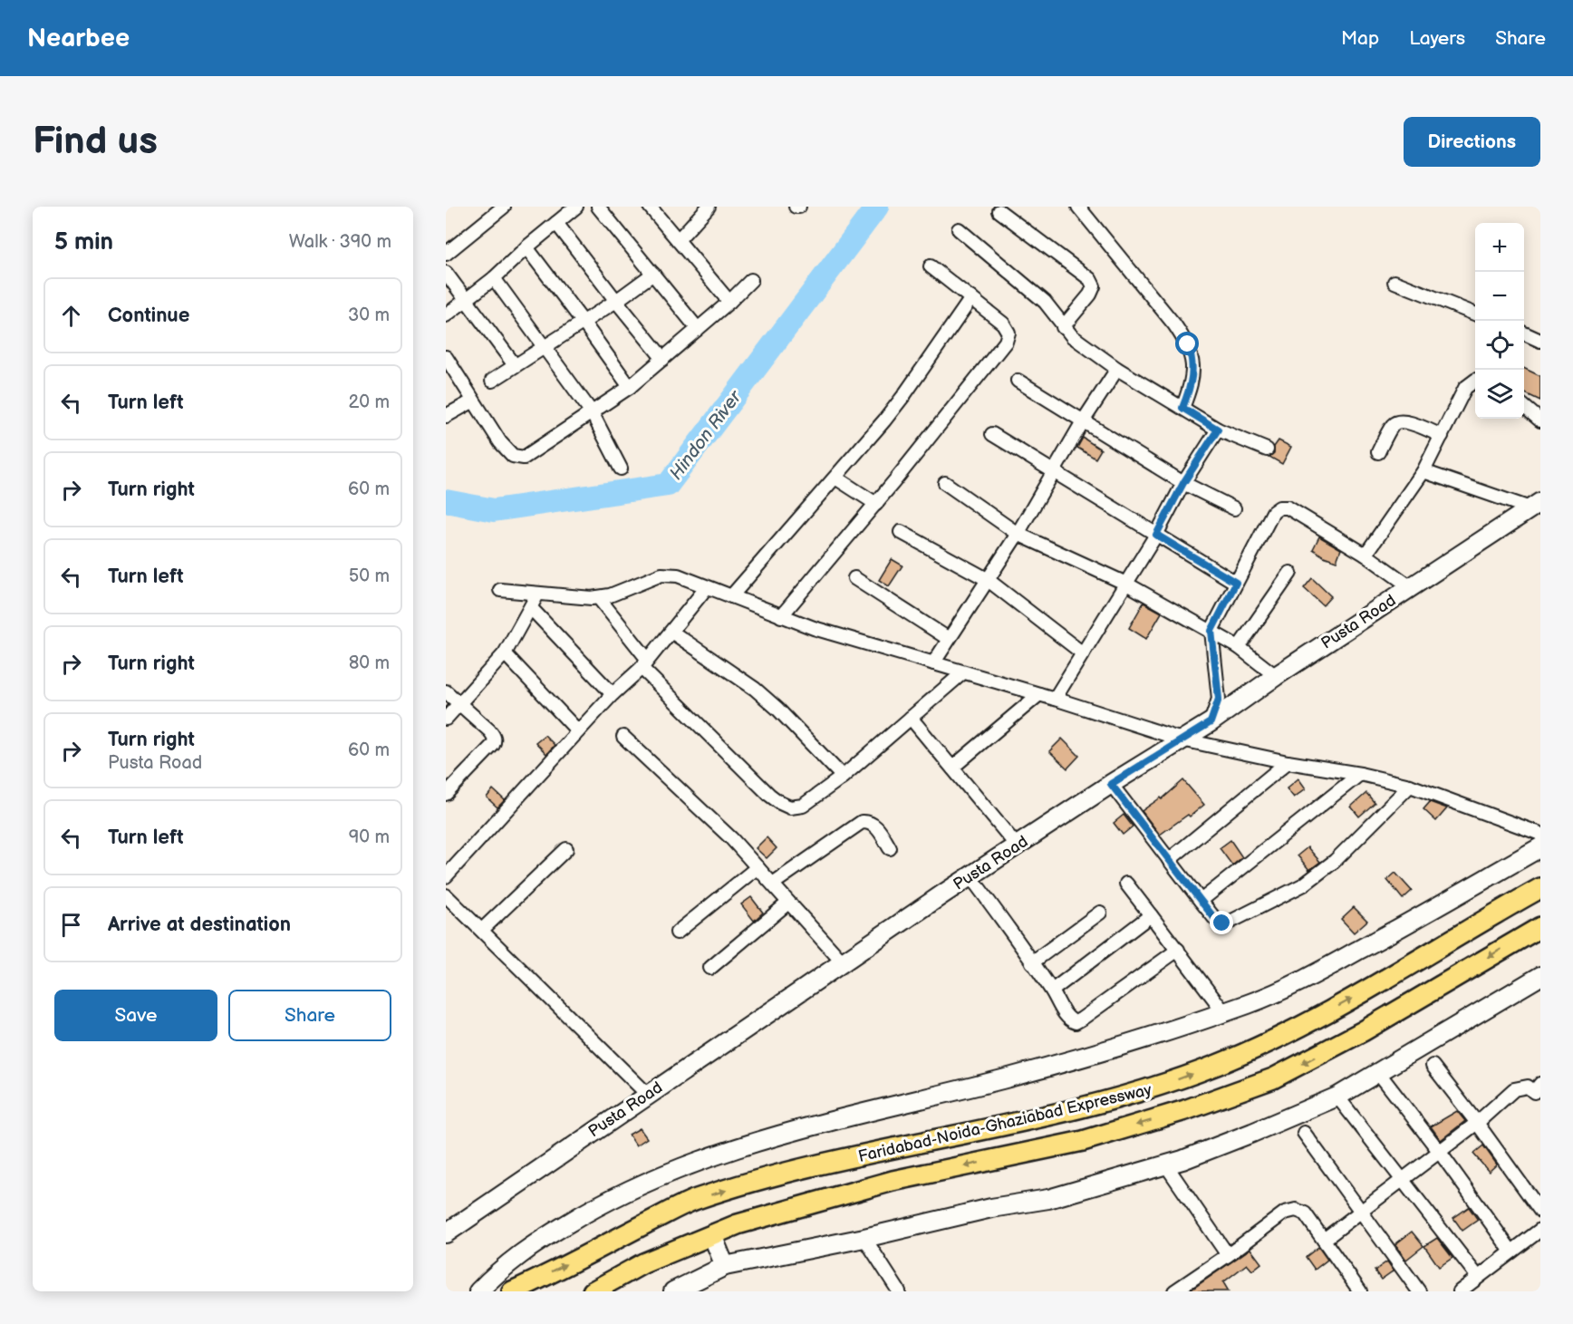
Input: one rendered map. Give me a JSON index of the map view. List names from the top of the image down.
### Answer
{
  "streets": {
    "main road": ["Faridabad-Noida-Ghaziabad Expressway"],
    "street": ["Pusta Road"]
  },
  "water": ["Hindon River"],
  "page": {
    "header": "Nearbee",
    "nav": ["Map", "Layers", "Share"],
    "buttons": [
      "Directions",
      ["Save", "Share"]
    ],
    "title": "Find us",
    "heading": ["5 min", "Walk · 390 m"],
    "map_buttons": ["+", "−"],
    "list": [
      ["Continue", "30 m"],
      ["Turn left", "20 m"],
      ["Turn right", "60 m"],
      ["Turn left", "50 m"],
      ["Turn right", "80 m"],
      ["Turn right", "Pusta Road", "60 m"],
      ["Turn left", "90 m"],
      "Arrive at destination"
    ]
  }
}
